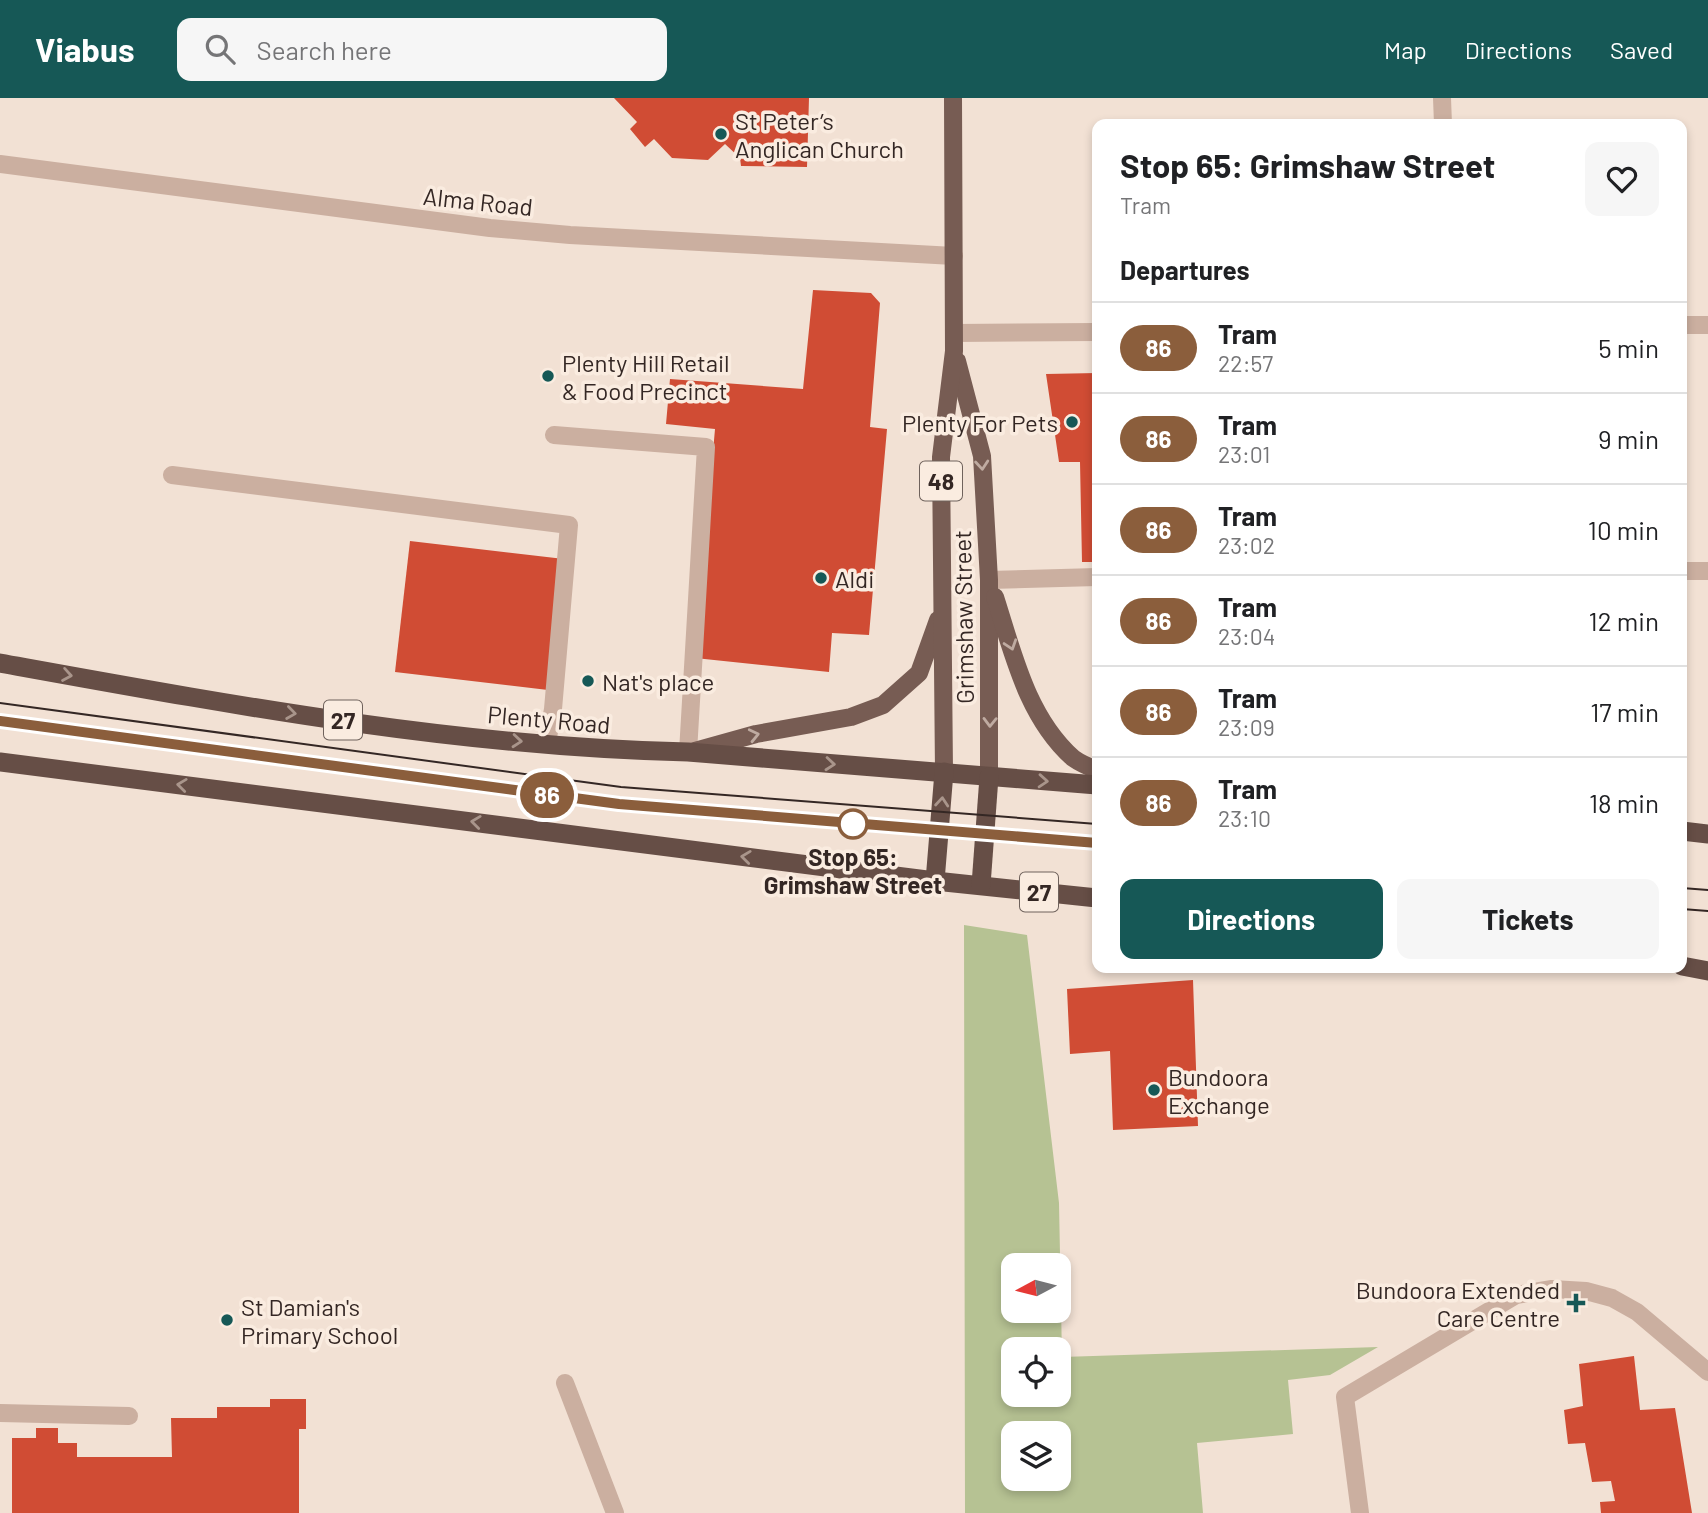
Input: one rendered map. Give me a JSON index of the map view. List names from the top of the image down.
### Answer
{
  "streets": {
    "highway": [
      "48",
      "Grimshaw Street",
      "Plenty Road",
      "27"
    ],
    "street": ["Alma Road"]
  },
  "crossings": [
    ["Alma Road", "Grimshaw Street"],
    ["Grimshaw Street", "Plenty Road"],
    ["Grimshaw Street", "27"]
  ],
  "places": {
    "other": [
      "St Peter’s Anglican Church",
      "Plenty Hill Retail & Food Precinct",
      "Plenty For Pets",
      "Aldi",
      "Nat's place",
      "Stop 65: Grimshaw Street",
      "Bundoora Exchange",
      "St Damian's Primary School"
    ],
    "health": ["Bundoora Extended Care Centre"]
  },
  "lines": ["tram line 86"],
  "north": "left",
  "page": {
    "header": "Viabus",
    "search": "Search here",
    "nav": ["Map", "Directions", "Saved"],
    "on_map": "86",
    "heading": [
      ["Stop 65: Grimshaw Street", "Tram"],
      "Departures"
    ],
    "list": [
      {
        "mark": "86",
        "name": "Tram",
        "note": "22:57",
        "value": "5 min"
      },
      {
        "mark": "86",
        "name": "Tram",
        "note": "23:01",
        "value": "9 min"
      },
      {
        "mark": "86",
        "name": "Tram",
        "note": "23:02",
        "value": "10 min"
      },
      {
        "mark": "86",
        "name": "Tram",
        "note": "23:04",
        "value": "12 min"
      },
      {
        "mark": "86",
        "name": "Tram",
        "note": "23:09",
        "value": "17 min"
      },
      {
        "mark": "86",
        "name": "Tram",
        "note": "23:10",
        "value": "18 min"
      }
    ],
    "buttons": ["Directions", "Tickets"]
  }
}
